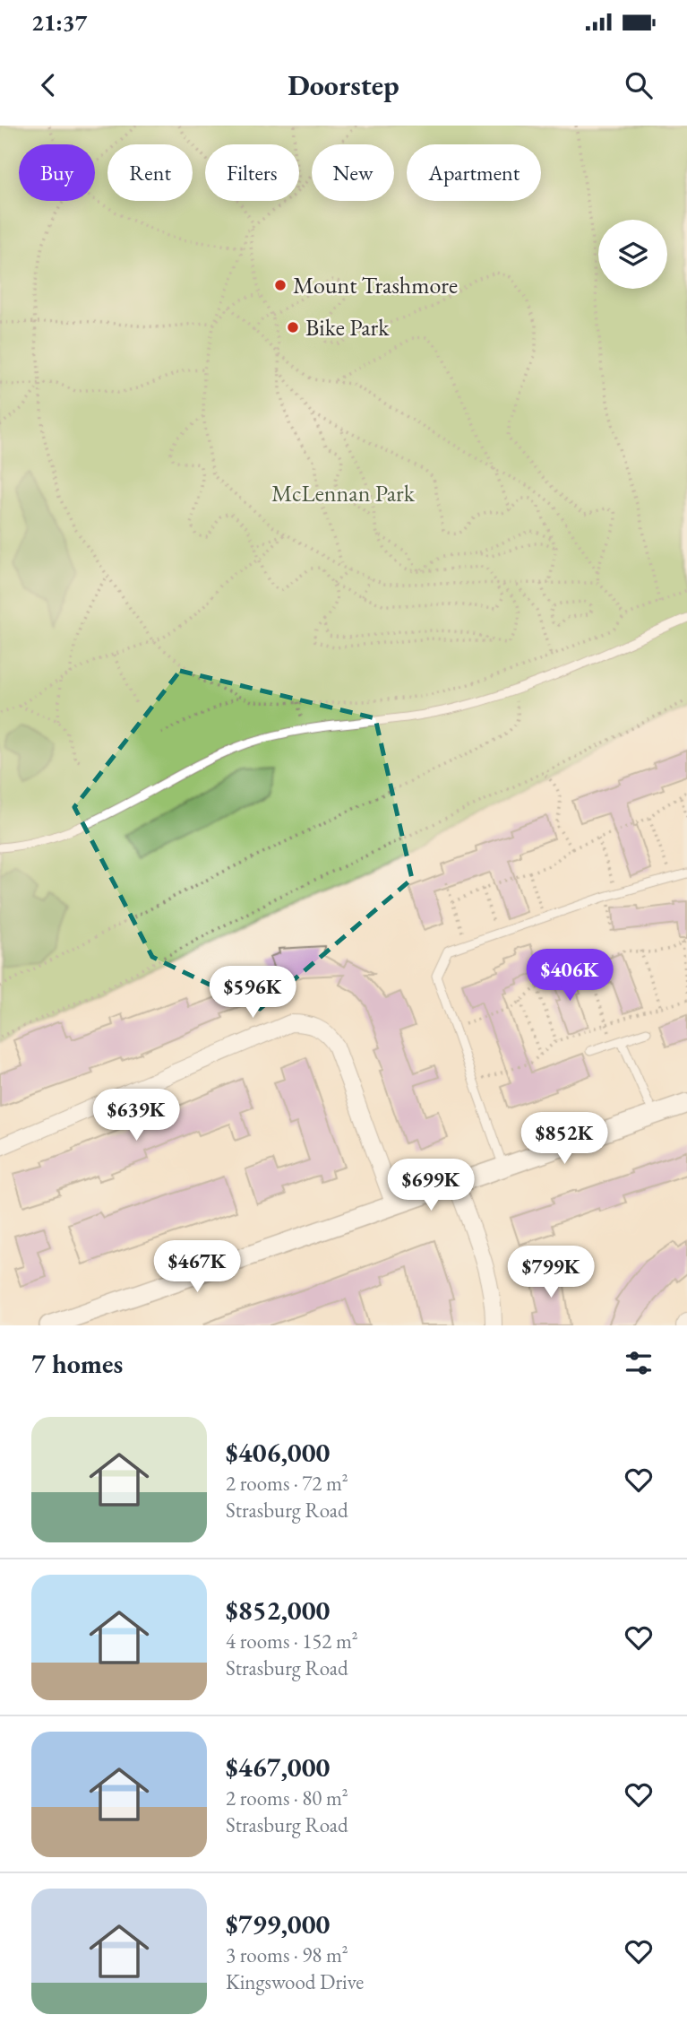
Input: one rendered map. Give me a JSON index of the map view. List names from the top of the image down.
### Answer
{
  "parks": ["McLennan Park"],
  "places": ["Mount Trashmore", "Bike Park"],
  "page": {
    "status": "21:37",
    "header": "Doorstep",
    "chip": [
      "Buy",
      "Rent",
      "Filters",
      "New",
      "Apartment"
    ],
    "price": [
      "$406K",
      "$596K",
      "$639K",
      "$852K",
      "$699K",
      "$467K",
      "$799K"
    ],
    "heading": "7 homes",
    "list": [
      {
        "name": "$406,000",
        "note": "2 rooms · 72 m² · Strasburg Road"
      },
      {
        "name": "$852,000",
        "note": "4 rooms · 152 m² · Strasburg Road"
      },
      {
        "name": "$467,000",
        "note": "2 rooms · 80 m² · Strasburg Road"
      },
      {
        "name": "$799,000",
        "note": "3 rooms · 98 m² · Kingswood Drive"
      }
    ]
  }
}
